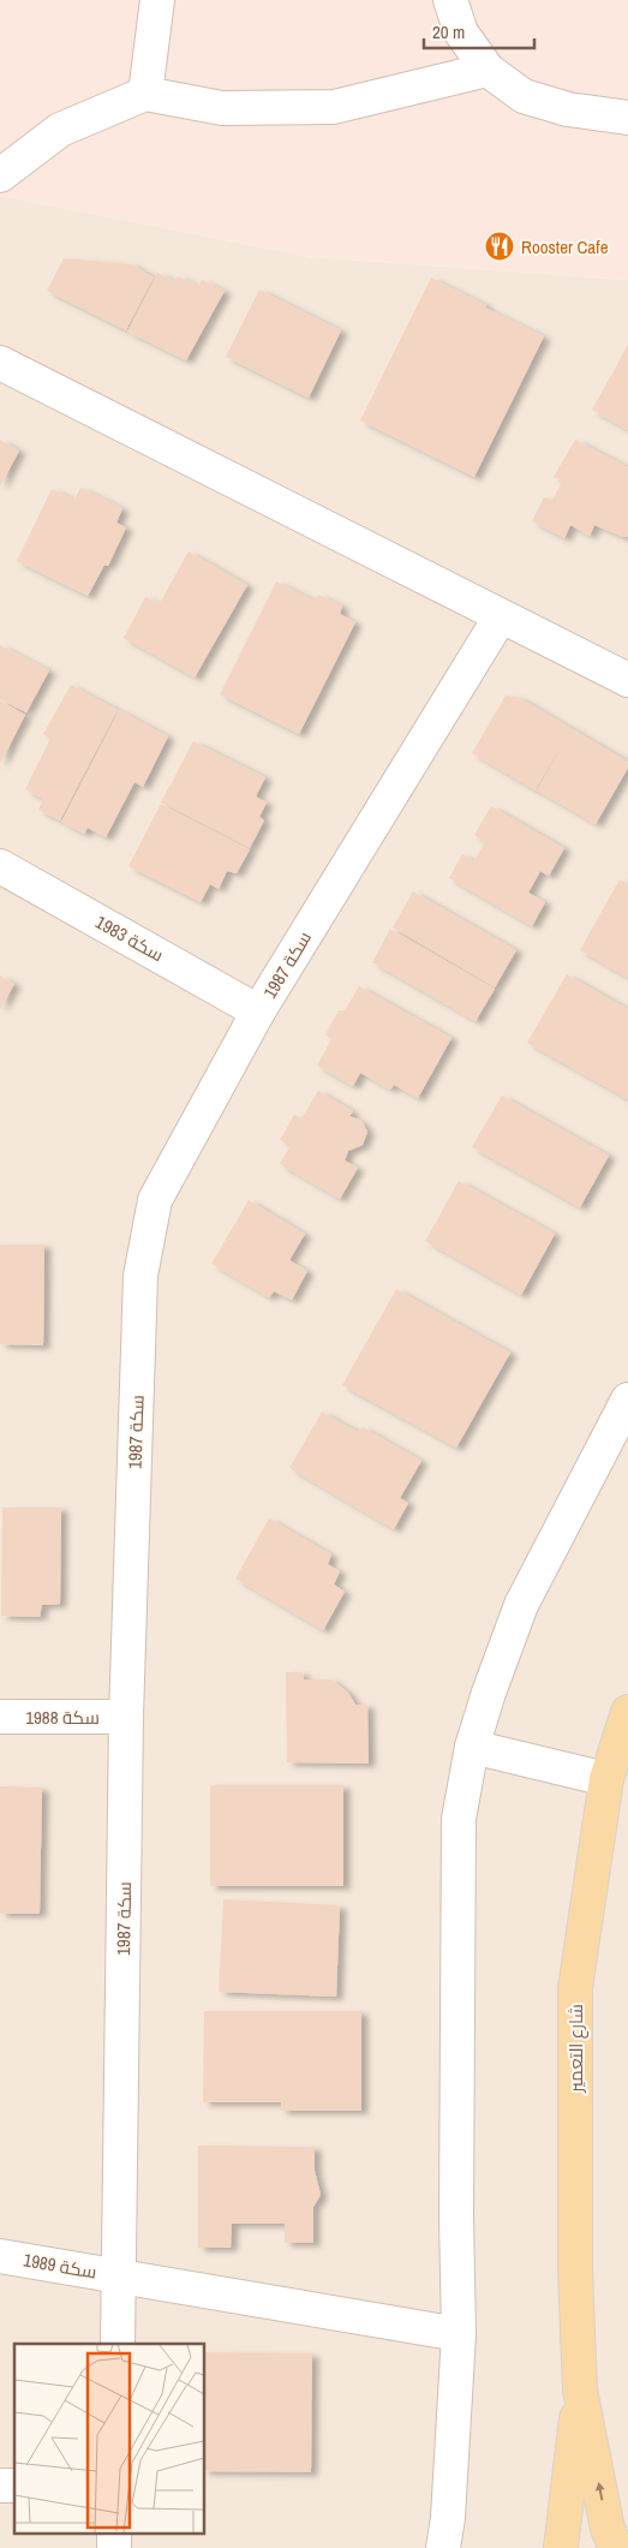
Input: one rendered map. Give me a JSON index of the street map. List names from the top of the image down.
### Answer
{
  "streets": {
    "main road": ["شارع التعمير"],
    "street": [
      "سكة 1983",
      "سكة 1987",
      "سكة 1988",
      "سكة 1989"
    ]
  },
  "crossings": [
    ["سكة 1983", "سكة 1987"],
    ["سكة 1987", "سكة 1988"],
    ["سكة 1987", "سكة 1989"]
  ],
  "places": {
    "restaurant": ["Rooster Cafe"]
  },
  "scale_bar": "20 m"
}
